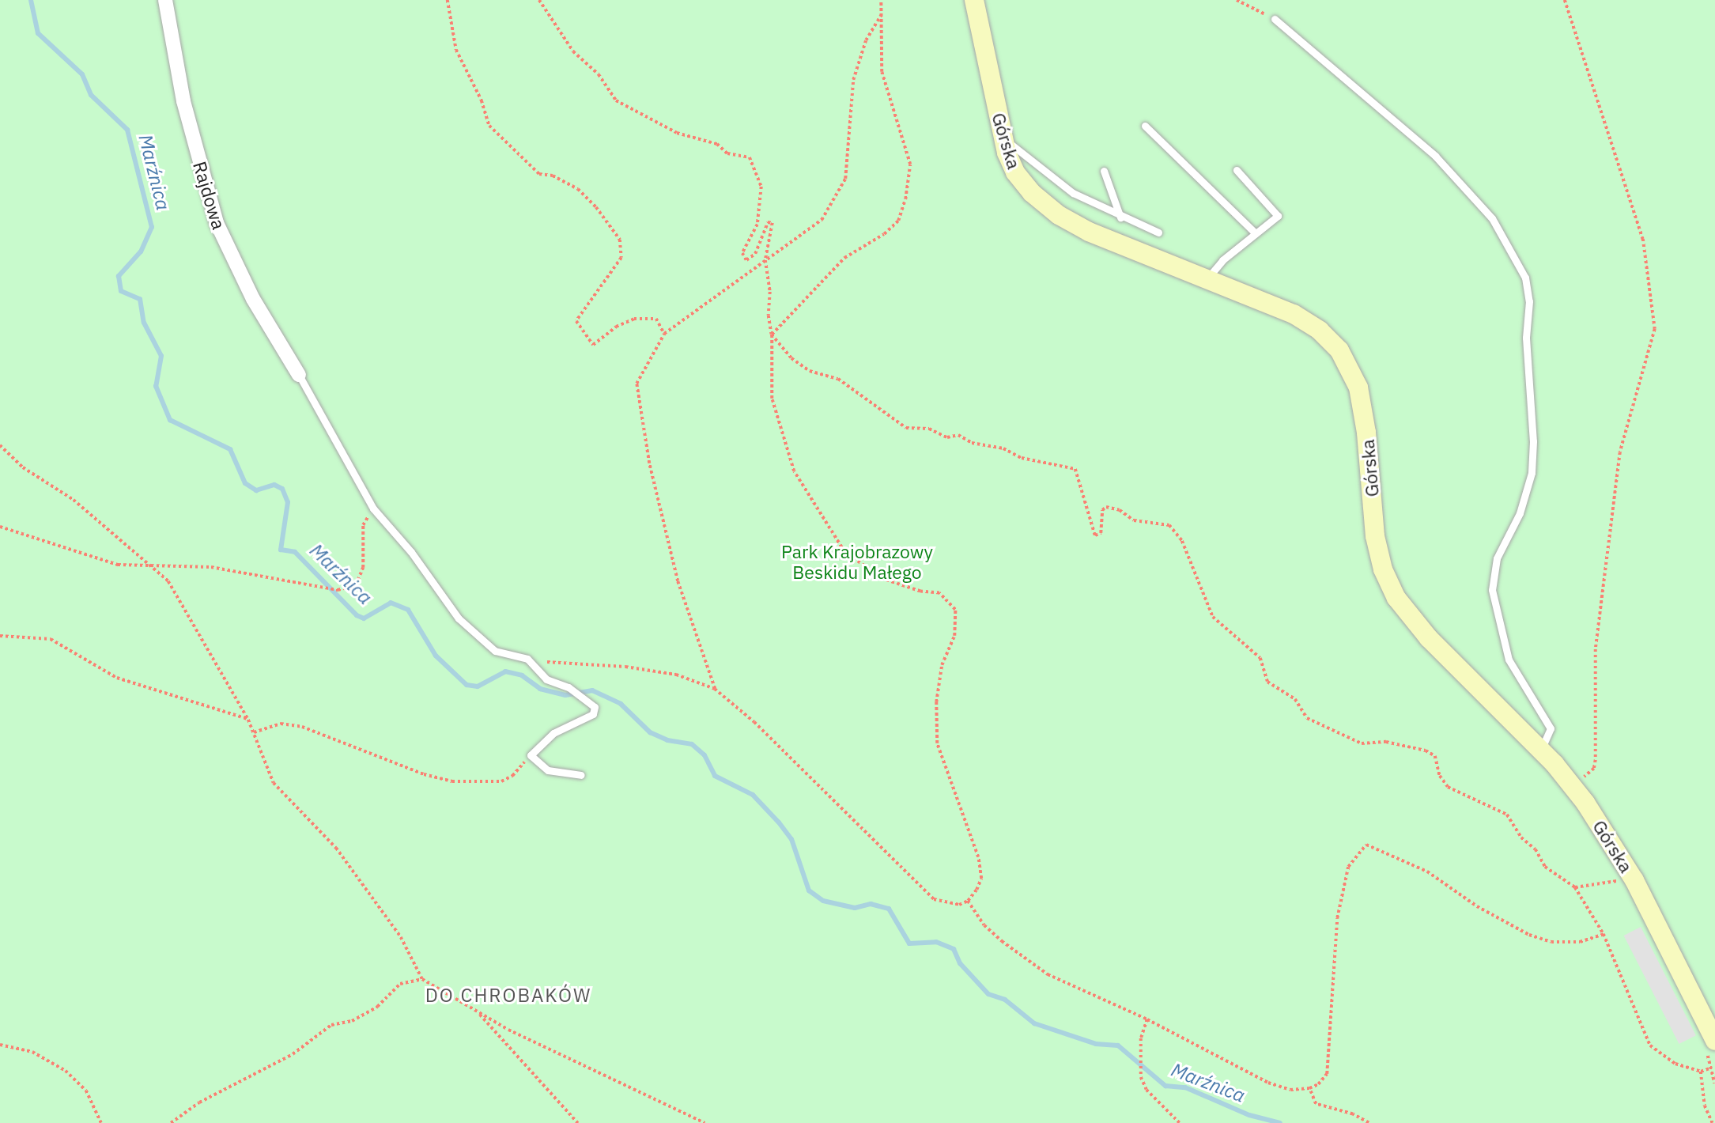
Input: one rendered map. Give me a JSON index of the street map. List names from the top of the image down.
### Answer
{
  "streets": {
    "street": ["Górska", "Rajdowa"]
  },
  "districts": ["DO CHROBAKÓW"],
  "water": ["Marźnica"],
  "parks": ["Park Krajobrazowy Beskidu Małego"]
}
